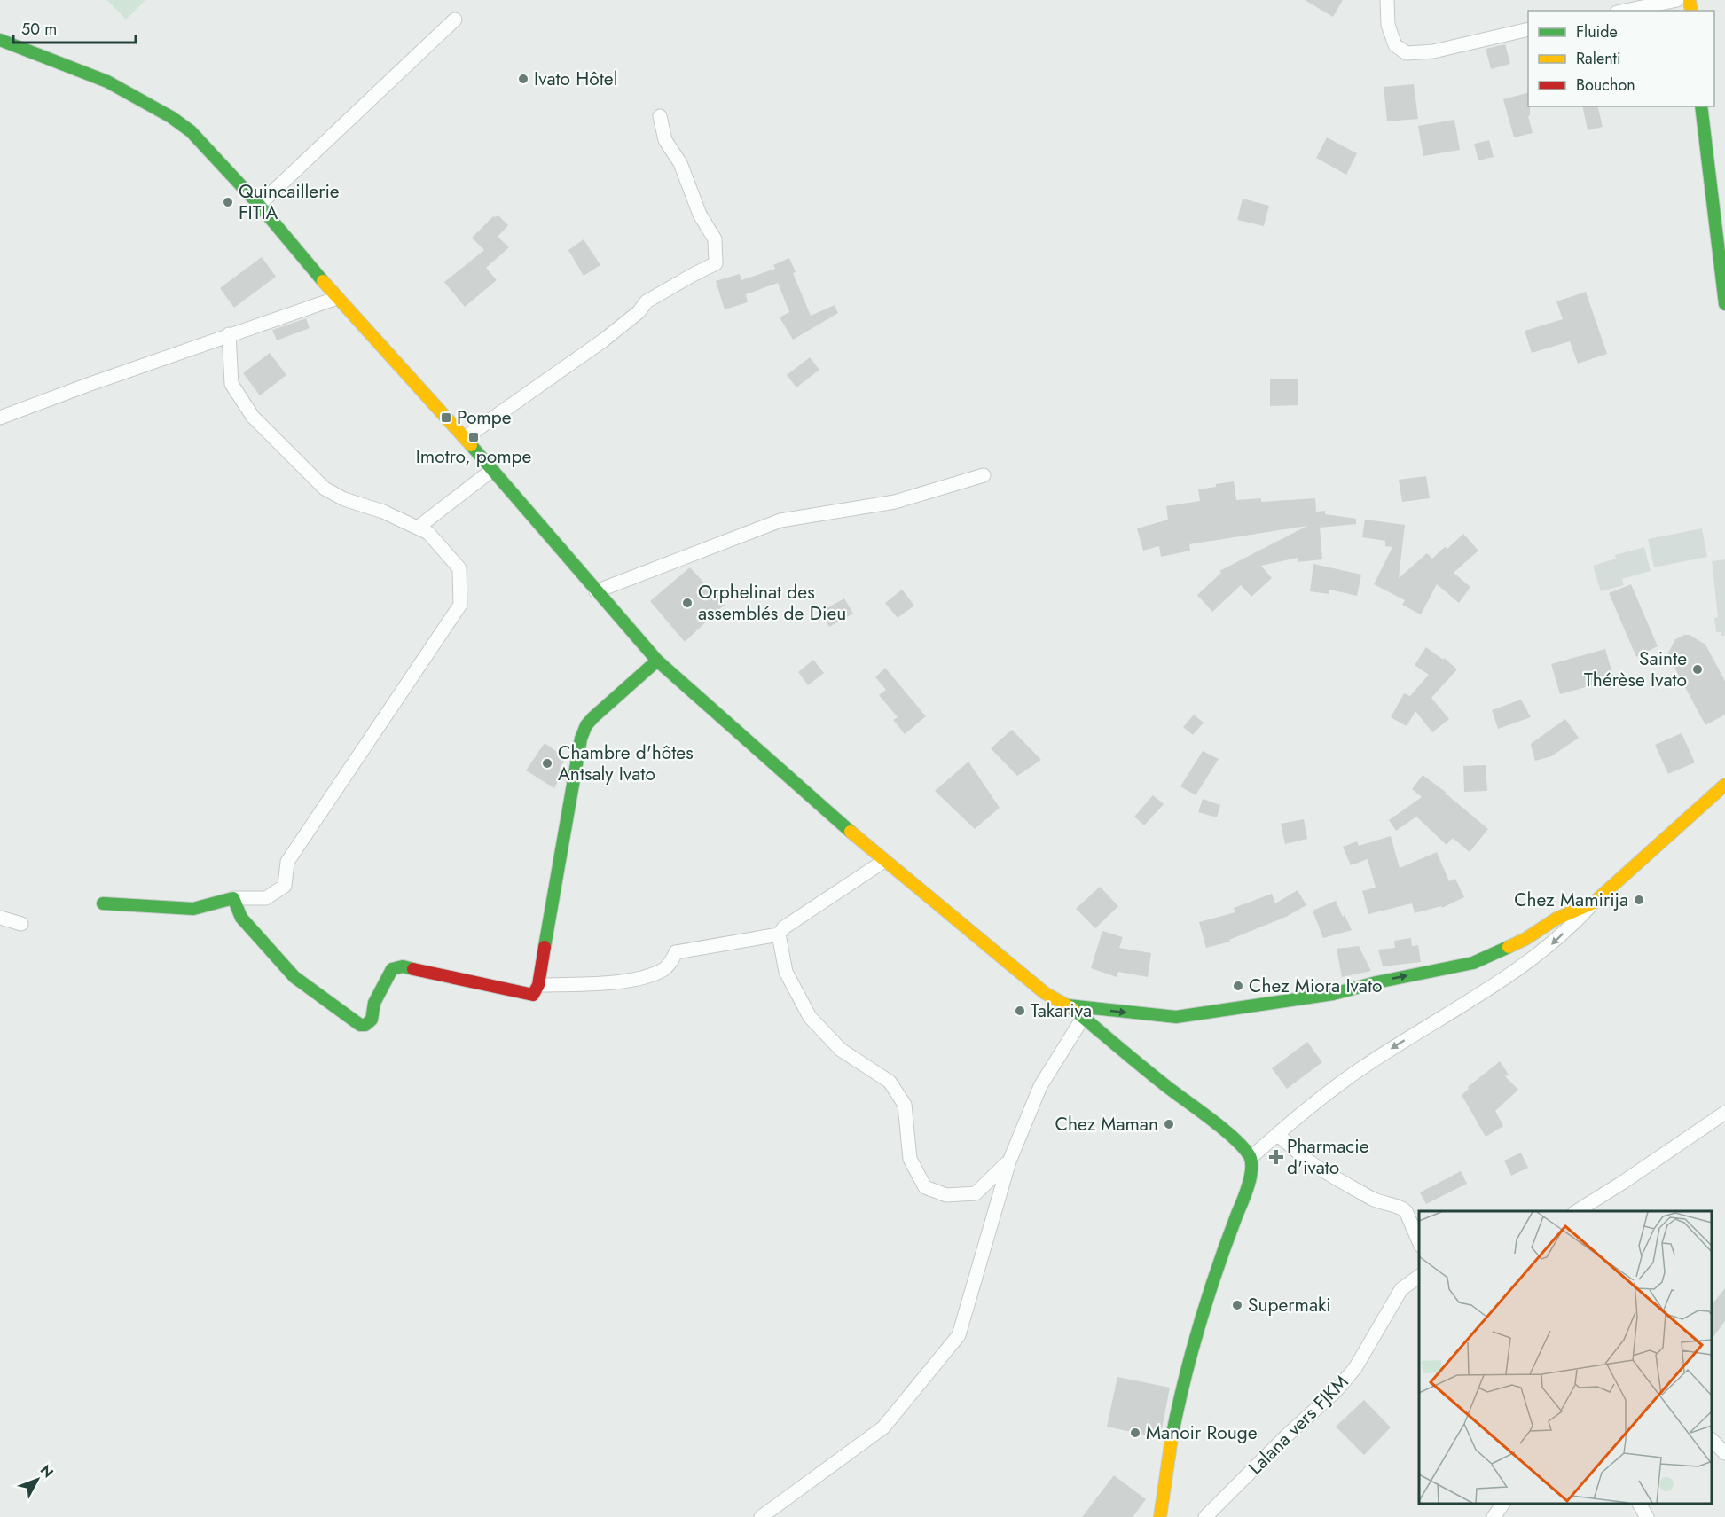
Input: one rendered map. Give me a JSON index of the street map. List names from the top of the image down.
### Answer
{
  "streets": {
    "street": ["Lalana vers FJKM"]
  },
  "places": {
    "other": [
      "Ivato Hôtel",
      "Quincaillerie FITIA",
      "Orphelinat des assemblés de Dieu",
      "Sainte Thérèse Ivato",
      "Chambre d'hôtes Antsaly Ivato",
      "Chez Mamirija",
      "Chez Miora Ivato",
      "Takariva",
      "Chez Maman",
      "Supermaki",
      "Manoir Rouge"
    ],
    "transit": ["Pompe", "Imotro, pompe"],
    "health": ["Pharmacie d'ivato"]
  },
  "legend": ["Fluide", "Ralenti", "Bouchon"],
  "scale_bar": "50 m",
  "north": "top right"
}
